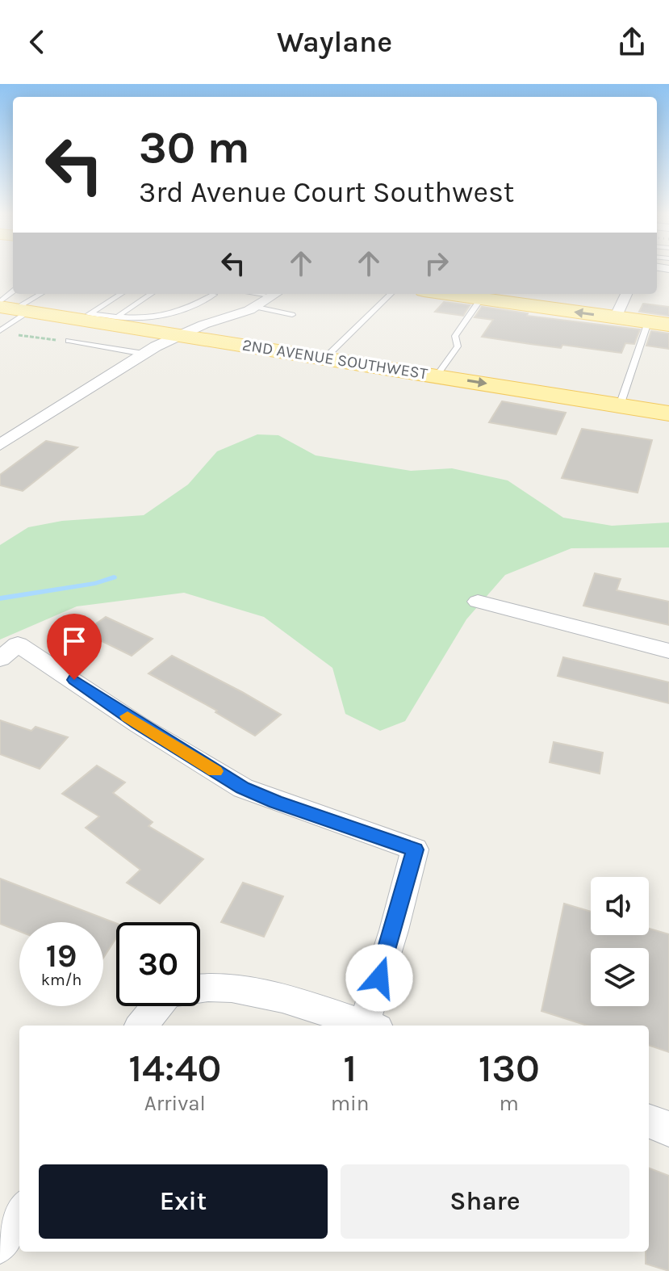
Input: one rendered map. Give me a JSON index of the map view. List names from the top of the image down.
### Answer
{
  "streets": {
    "main road": ["2ND AVENUE SOUTHWEST"]
  },
  "page": {
    "header": "Waylane",
    "turn": ["30 m", "3rd Avenue Court Southwest"],
    "speed": "19 km/h",
    "limit": "30",
    "eta": [
      "14:40",
      "Arrival",
      "1",
      "min",
      "130",
      "m"
    ],
    "buttons": ["Exit", "Share"]
  }
}
